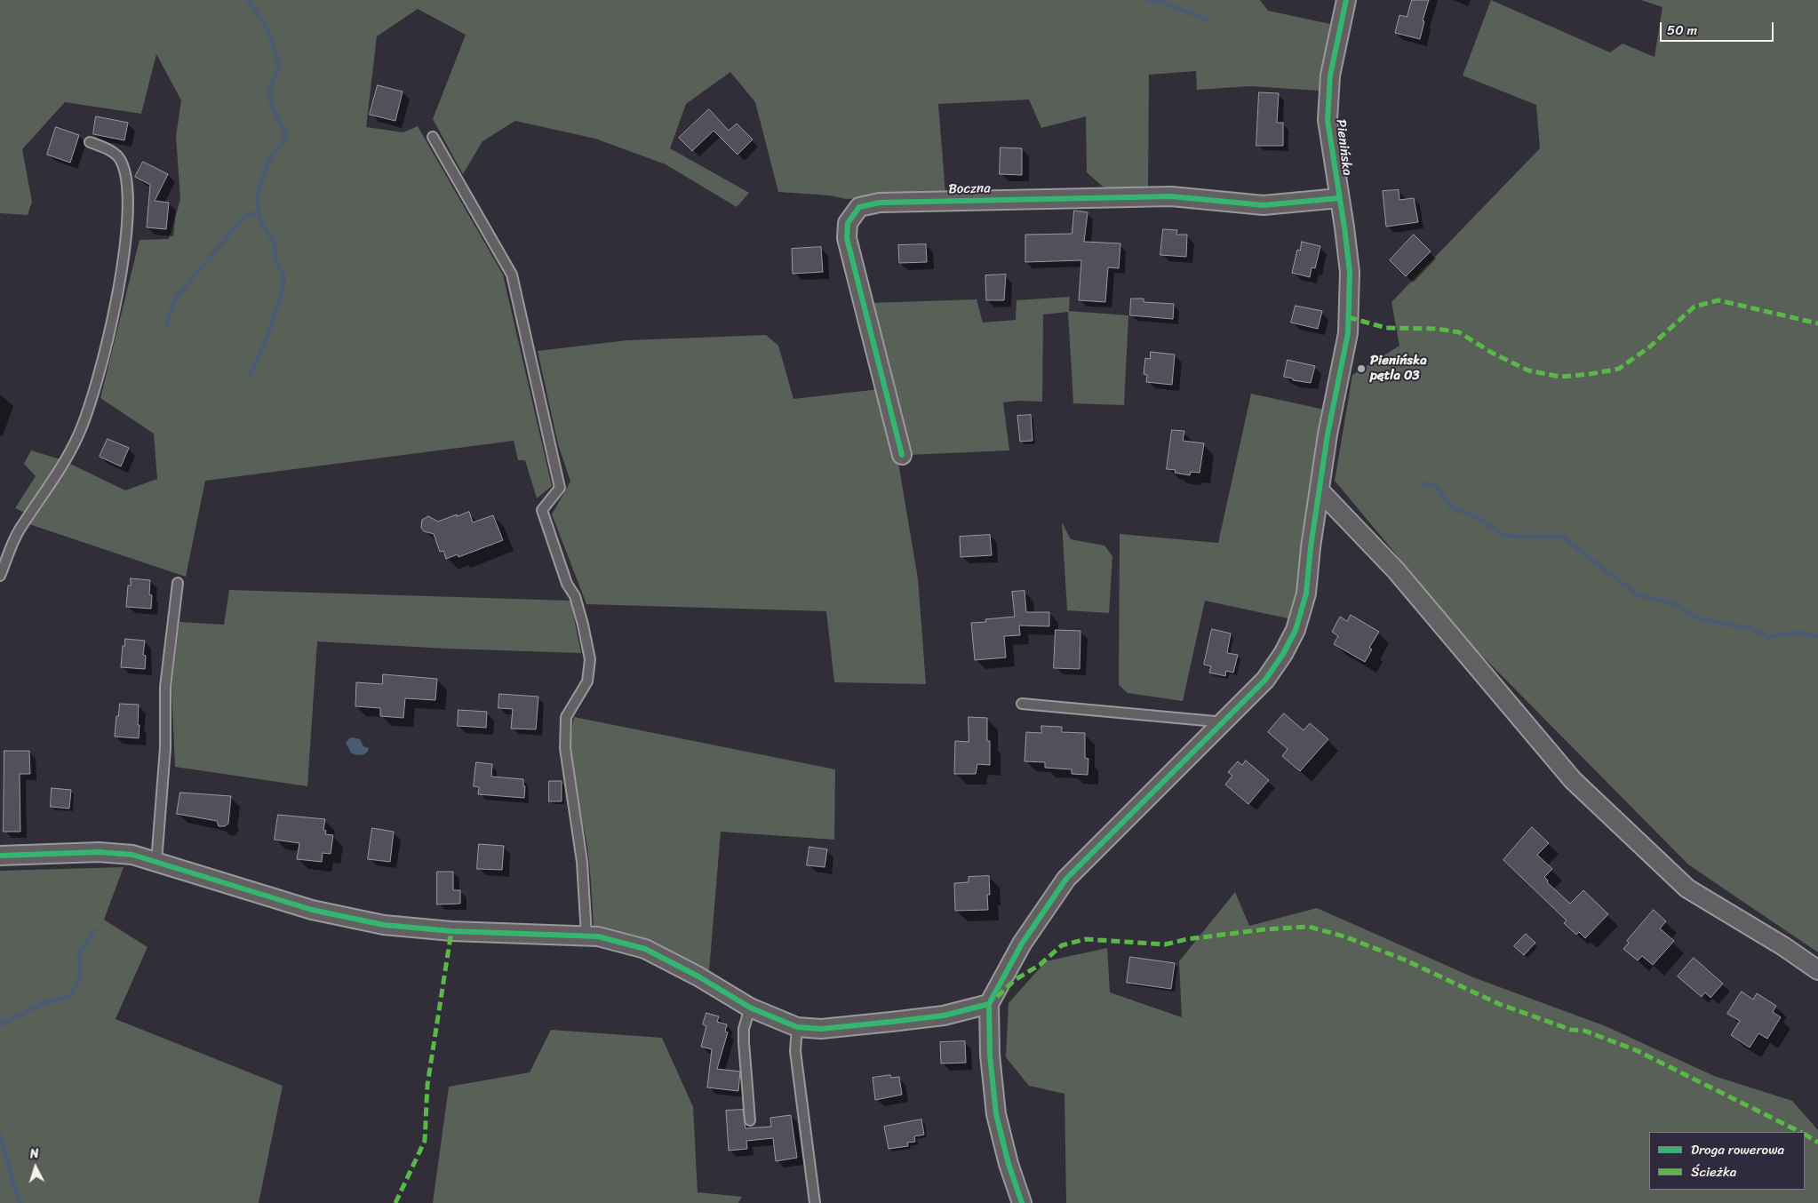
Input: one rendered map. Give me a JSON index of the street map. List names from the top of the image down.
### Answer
{
  "streets": {
    "street": ["Pienińska", "Boczna"]
  },
  "crossings": [
    ["Pienińska", "Boczna"]
  ],
  "places": ["Pienińska pętla 03"],
  "legend": ["Droga rowerowa", "Ścieżka"],
  "scale_bar": "50 m",
  "north": "top"
}
